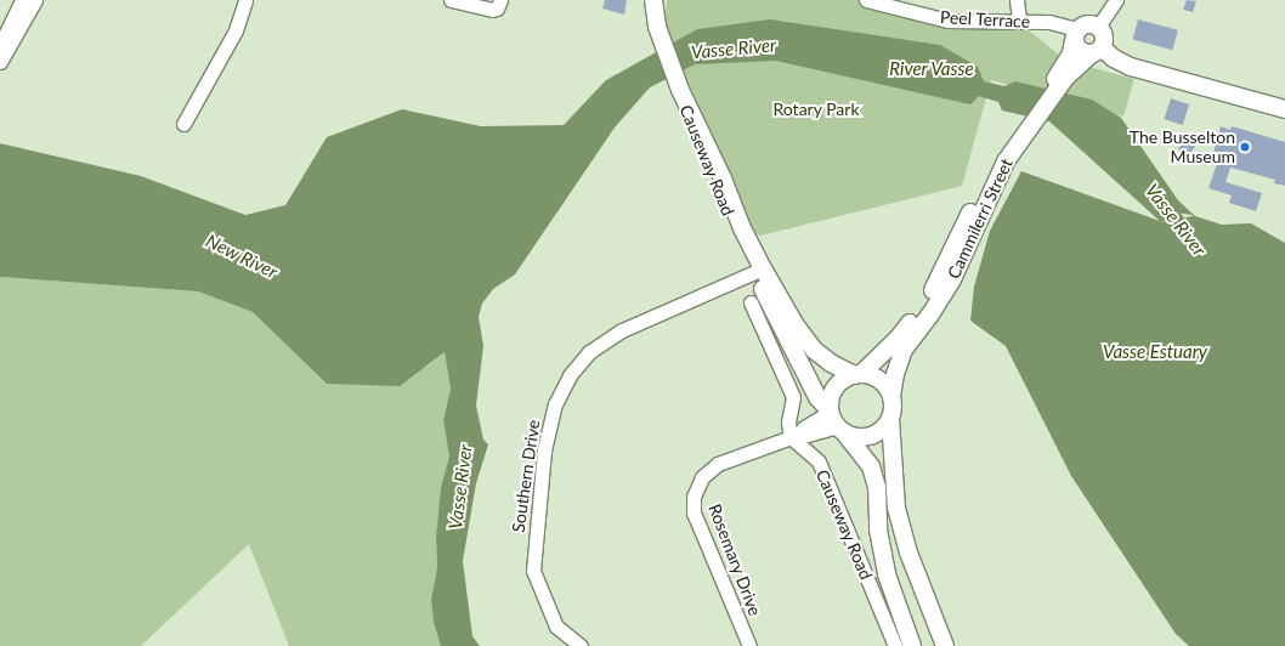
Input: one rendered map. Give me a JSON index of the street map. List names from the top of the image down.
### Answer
{
  "streets": {
    "main road": ["Causeway Road", "Cammilerri Street"],
    "street": ["Peel Terrace", "Southern Drive", "Rosemary Drive"]
  },
  "crossings": [
    ["Peel Terrace", "Cammilerri Street"],
    ["Causeway Road", "Cammilerri Street"],
    ["Causeway Road", "Southern Drive"],
    ["Causeway Road", "Rosemary Drive"],
    ["Cammilerri Street", "Rosemary Drive"]
  ],
  "water": [
    "Vasse River",
    "River Vasse",
    "New River",
    "Vasse Estuary"
  ],
  "parks": ["Rotary Park"],
  "places": ["The Busselton Museum"]
}
